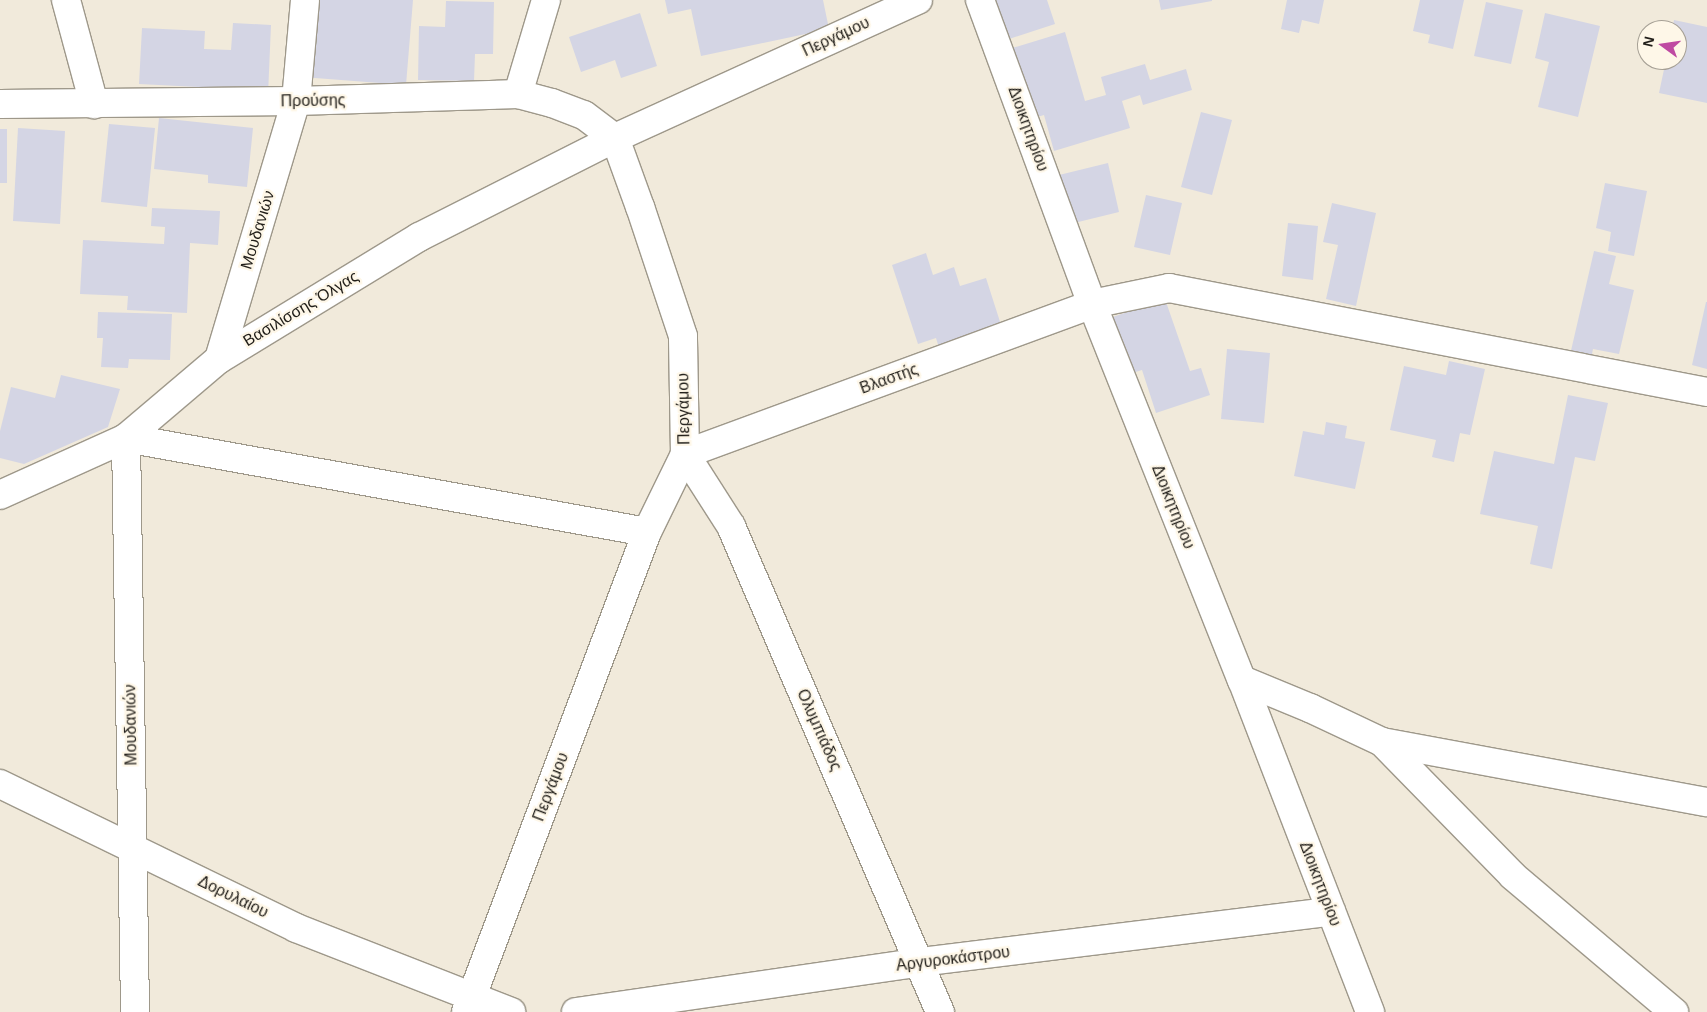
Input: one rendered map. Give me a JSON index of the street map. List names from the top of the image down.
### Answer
{
  "streets": {
    "street": [
      "Περγάμου",
      "Προύσης",
      "Διοικητηρίου",
      "Μουδανιών",
      "Βασιλίσσης Όλγας",
      "Βλαστής",
      "Ολυμπιάδος",
      "Δορυλαίου",
      "Αργυροκάστρου"
    ]
  },
  "crossings": [
    ["Περγάμου", "Προύσης"],
    ["Περγάμου", "Βασιλίσσης Όλγας"],
    ["Περγάμου", "Βλαστής"],
    ["Περγάμου", "Ολυμπιάδος"],
    ["Περγάμου", "Δορυλαίου"],
    ["Προύσης", "Μουδανιών"],
    ["Προύσης", "Βασιλίσσης Όλγας"],
    ["Διοικητηρίου", "Βλαστής"],
    ["Διοικητηρίου", "Αργυροκάστρου"],
    ["Μουδανιών", "Βασιλίσσης Όλγας"],
    ["Μουδανιών", "Δορυλαίου"],
    ["Βλαστής", "Ολυμπιάδος"],
    ["Ολυμπιάδος", "Αργυροκάστρου"]
  ],
  "north": "left"
}
